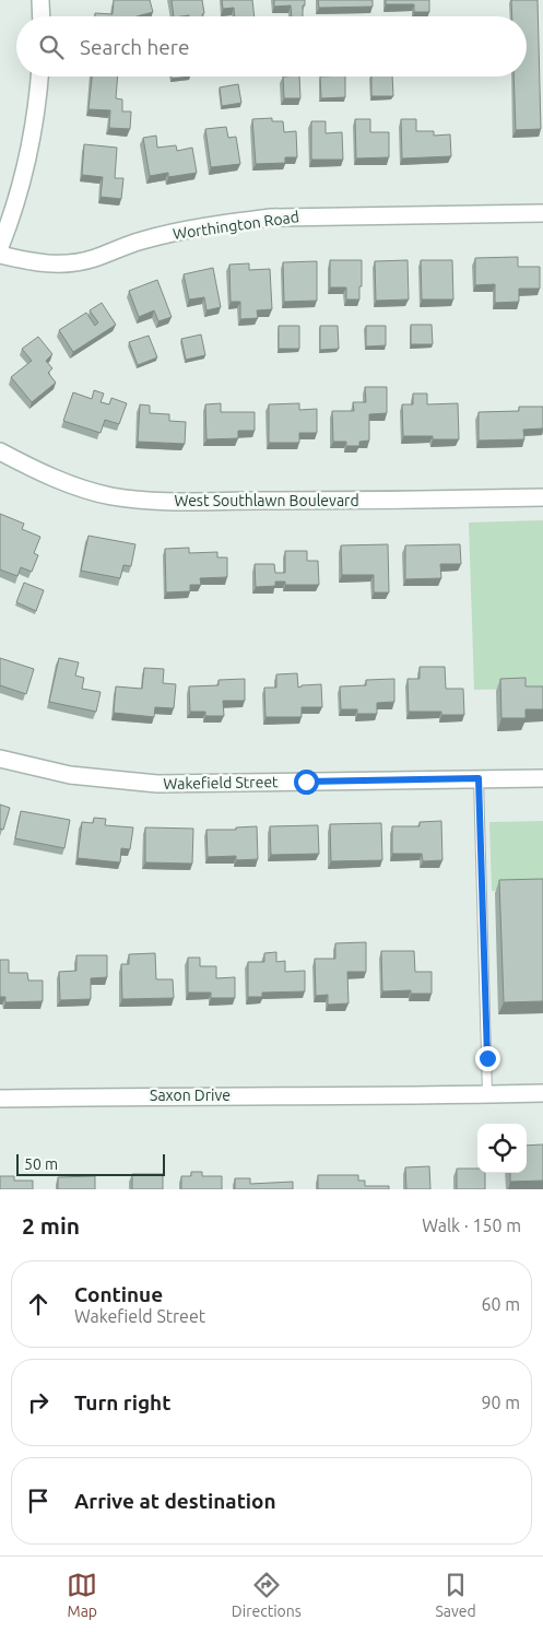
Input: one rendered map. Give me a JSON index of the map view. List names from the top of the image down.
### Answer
{
  "streets": {
    "street": [
      "Worthington Road",
      "West Southlawn Boulevard",
      "Wakefield Street",
      "Saxon Drive"
    ]
  },
  "scale_bar": "50 m",
  "page": {
    "search": "Search here",
    "scale": "50 m",
    "heading": ["2 min", "Walk · 150 m"],
    "list": [
      ["Continue", "Wakefield Street", "60 m"],
      ["Turn right", "90 m"],
      "Arrive at destination"
    ],
    "nav": ["Map", "Directions", "Saved"]
  }
}
